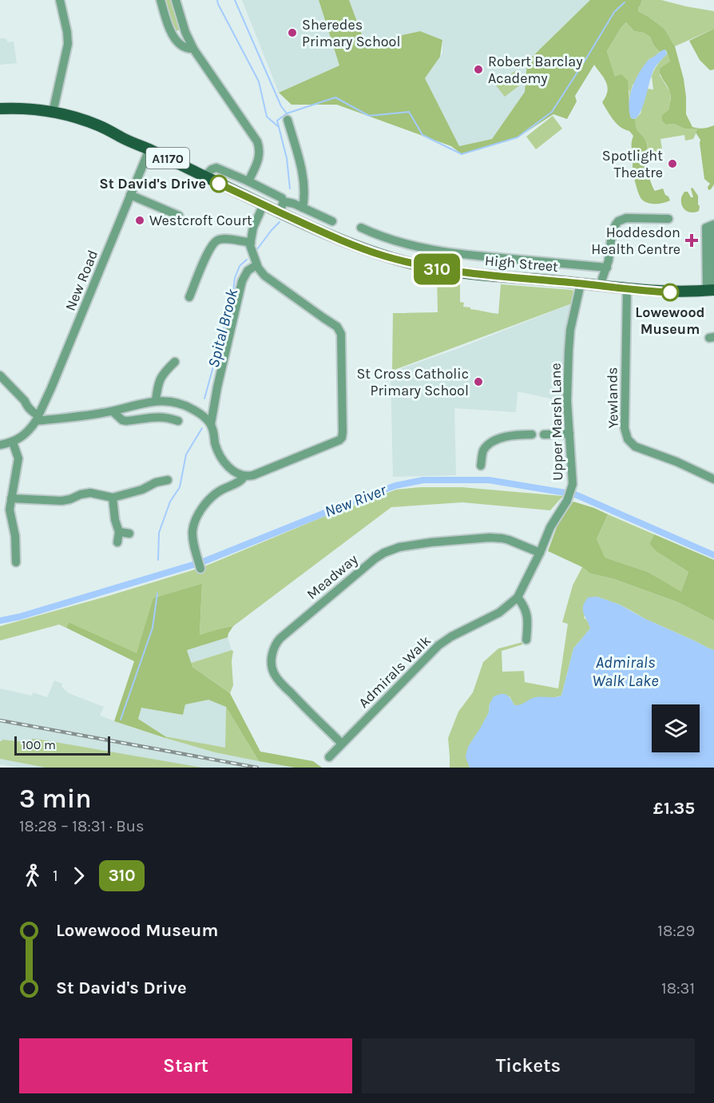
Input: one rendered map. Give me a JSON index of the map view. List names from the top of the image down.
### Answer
{
  "streets": {
    "main road": ["A1170", "High Street"],
    "street": [
      "New Road",
      "Yewlands",
      "Upper Marsh Lane",
      "Meadway",
      "Admirals Walk"
    ]
  },
  "crossings": [
    ["A1170", "High Street"],
    ["A1170", "New Road"],
    ["High Street", "Yewlands"],
    ["High Street", "Upper Marsh Lane"],
    ["Upper Marsh Lane", "Meadway"],
    ["Upper Marsh Lane", "Admirals Walk"],
    ["Meadway", "Admirals Walk"]
  ],
  "water": ["Spital Brook", "New River", "Admirals Walk Lake"],
  "places": {
    "other": [
      "Sheredes Primary School",
      "Robert Barclay Academy",
      "Spotlight Theatre",
      "St David's Drive",
      "Westcroft Court",
      "Lowewood Museum",
      "St Cross Catholic Primary School"
    ],
    "health": ["Hoddesdon Health Centre"]
  },
  "lines": ["bus line 310"],
  "scale_bar": "100 m",
  "page": {
    "on_map": "310",
    "scale": "100 m",
    "heading": ["3 min", "18:28 – 18:31 · Bus", "£1.35"],
    "legs": ["1", "310"],
    "list": [
      {
        "name": "Lowewood Museum",
        "value": "18:29"
      },
      {
        "name": "St David's Drive",
        "value": "18:31"
      }
    ],
    "buttons": ["Start", "Tickets"]
  }
}
